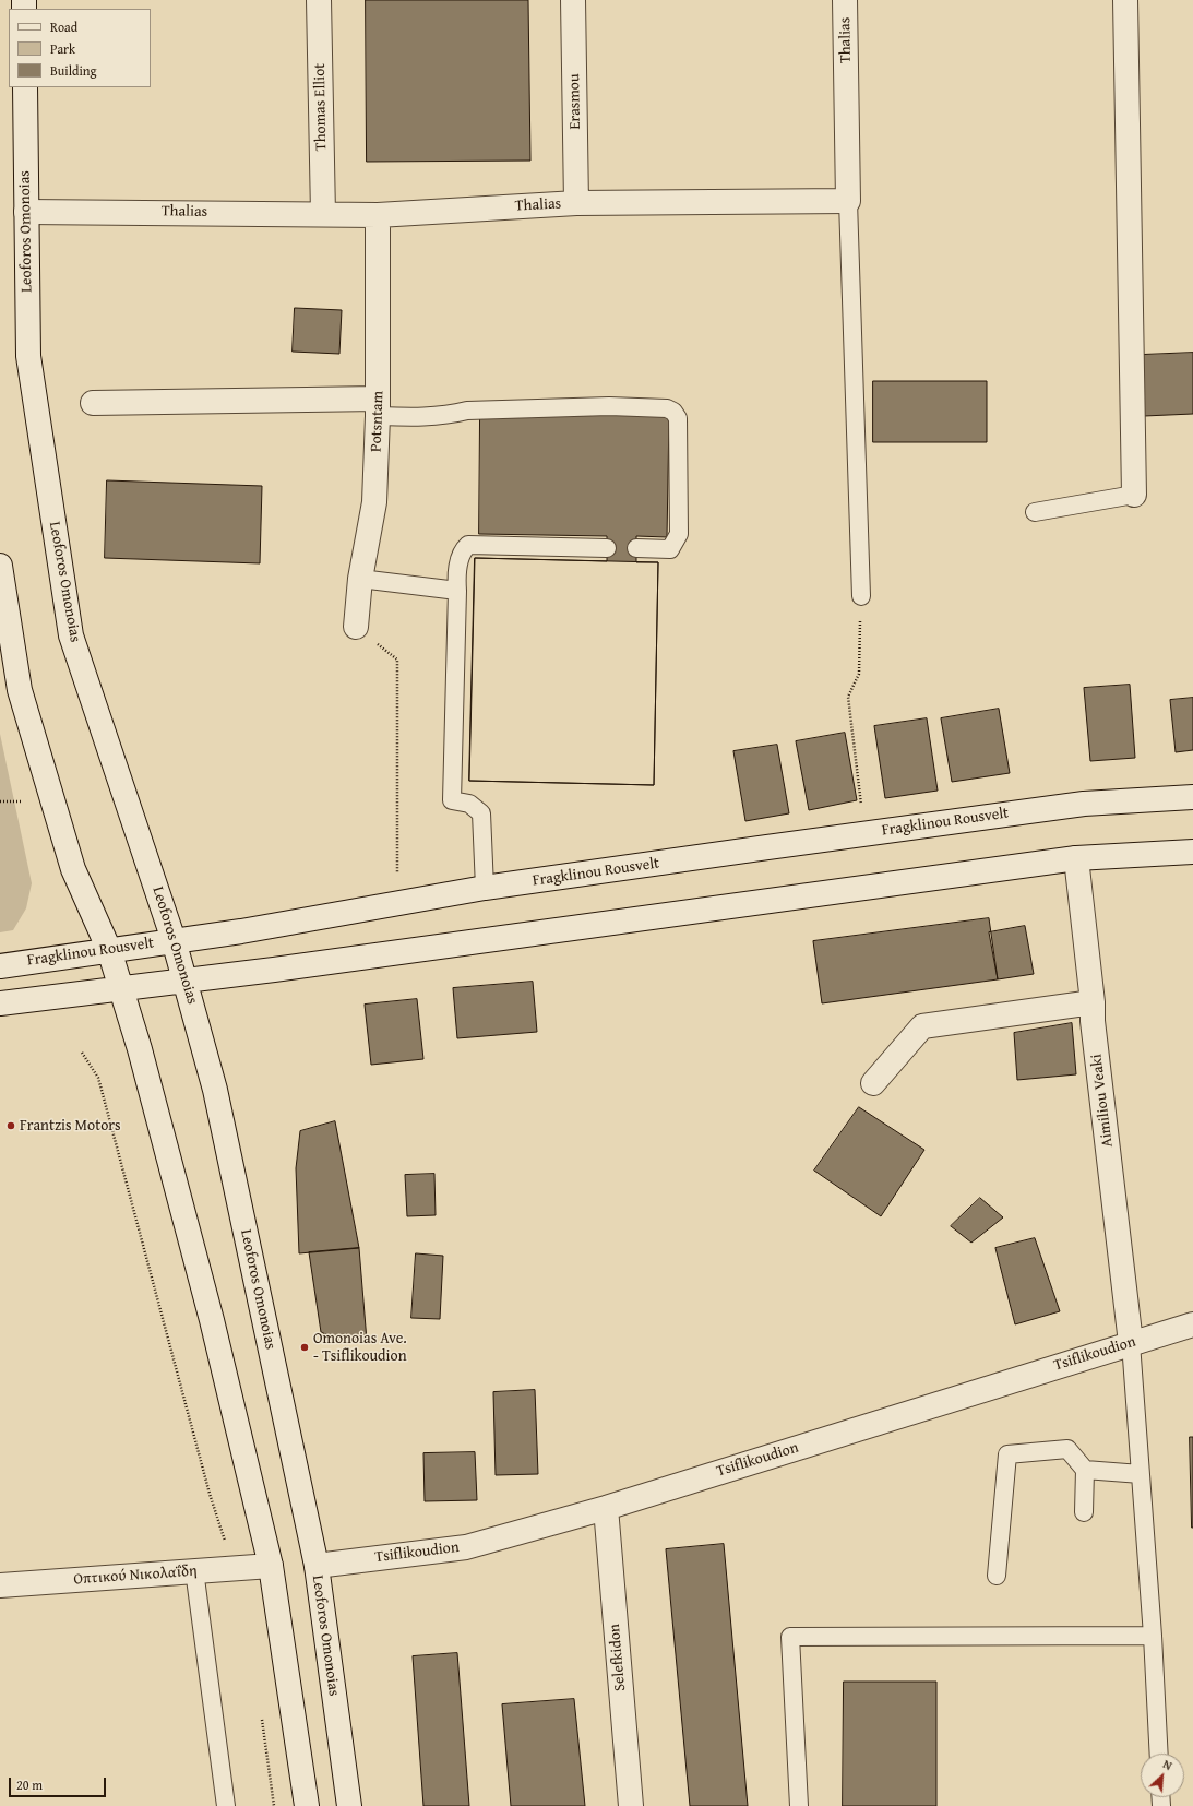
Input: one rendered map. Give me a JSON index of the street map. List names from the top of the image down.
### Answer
{
  "streets": {
    "main road": [
      "Thalias",
      "Erasmou",
      "Thomas Elliot",
      "Leoforos Omonoias",
      "Potsntam",
      "Fragklinou Rousvelt",
      "Aimiliou Veaki",
      "Tsiflikoudion",
      "Οπτικού Νικολαΐδη",
      "Selefkidon"
    ]
  },
  "crossings": [
    ["Thalias", "Erasmou"],
    ["Thalias", "Thomas Elliot"],
    ["Thalias", "Leoforos Omonoias"],
    ["Thalias", "Potsntam"],
    ["Leoforos Omonoias", "Fragklinou Rousvelt"],
    ["Leoforos Omonoias", "Tsiflikoudion"],
    ["Aimiliou Veaki", "Tsiflikoudion"],
    ["Tsiflikoudion", "Selefkidon"]
  ],
  "places": ["Frantzis Motors", "Omonoias Ave. - Tsiflikoudion"],
  "legend": ["Road", "Park", "Building"],
  "scale_bar": "20 m",
  "north": "top right"
}
